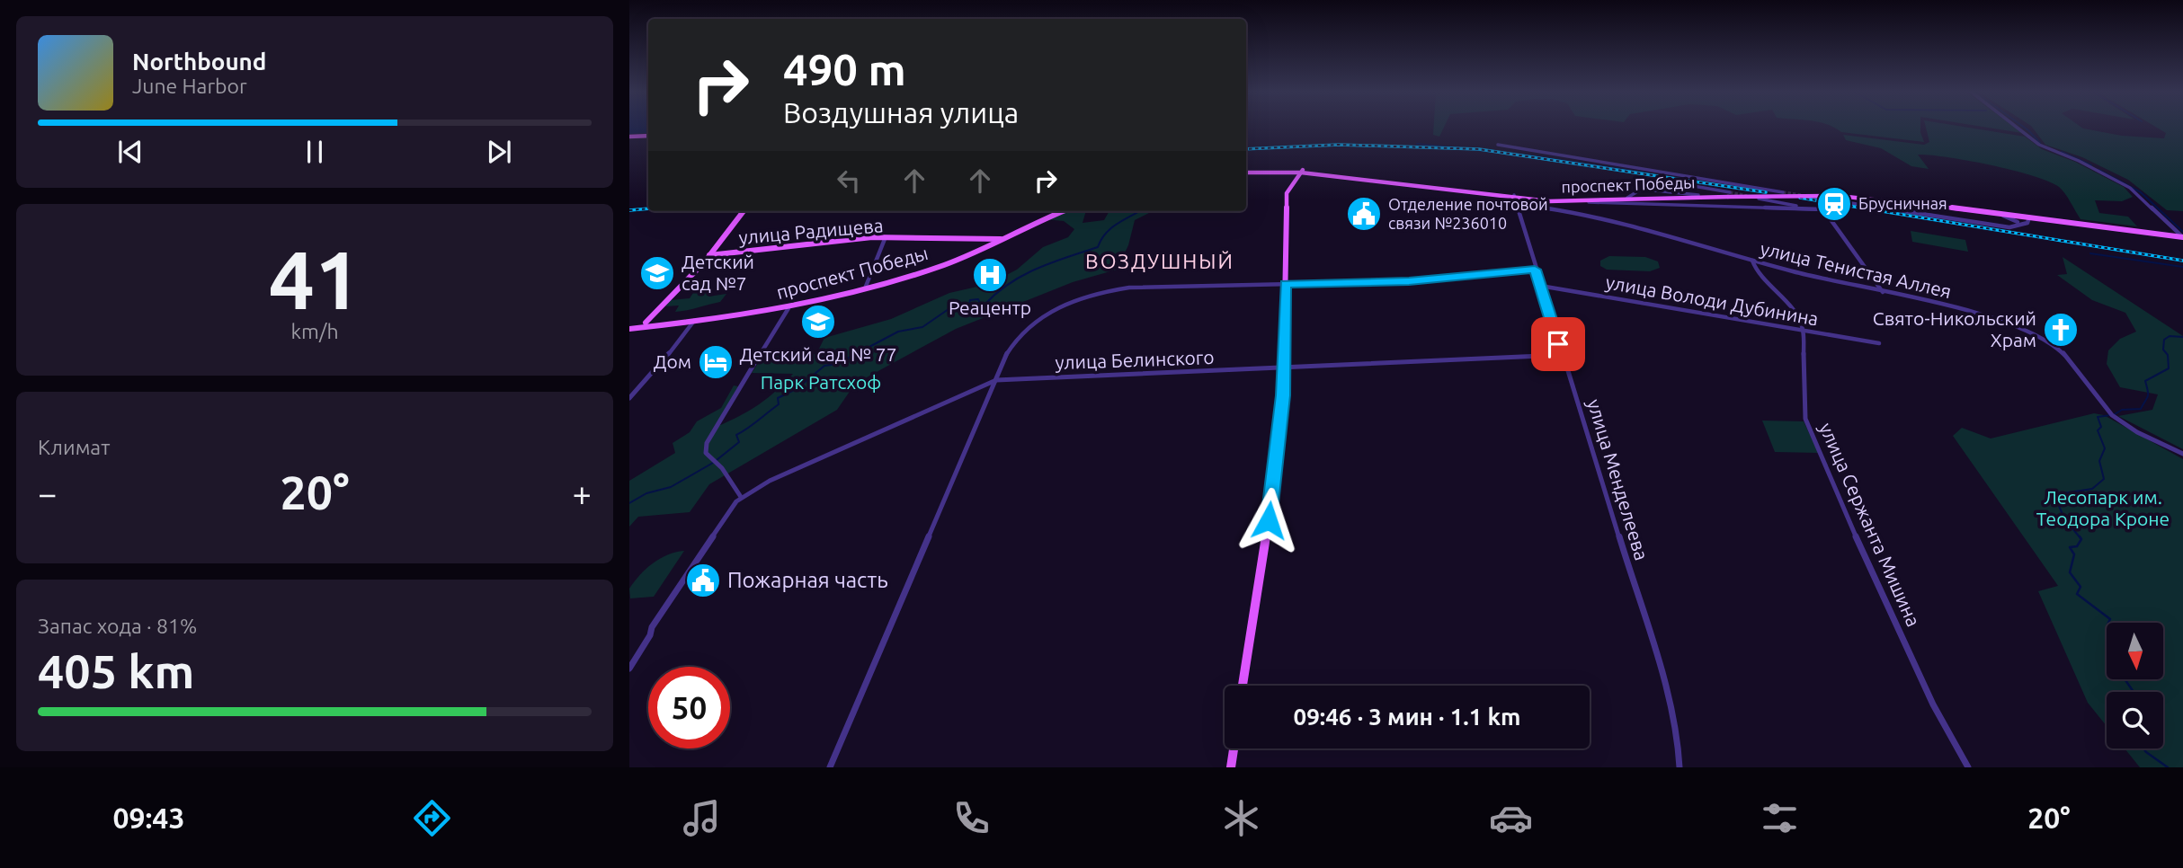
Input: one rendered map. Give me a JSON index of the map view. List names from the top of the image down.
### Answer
{
  "streets": {
    "main road": ["проспект Победы", "улица Радищева"],
    "street": [
      "улица Тенистая Аллея",
      "улица Володи Дубинина",
      "улица Белинского",
      "улица Менделеева",
      "улица Сержанта Мишина"
    ]
  },
  "crossings": [
    ["проспект Победы", "улица Радищева"],
    ["проспект Победы", "улица Тенистая Аллея"],
    ["проспект Победы", "улица Менделеева"],
    ["улица Тенистая Аллея", "улица Менделеева"],
    ["улица Тенистая Аллея", "улица Сержанта Мишина"],
    ["улица Володи Дубинина", "улица Менделеева"],
    ["улица Володи Дубинина", "улица Сержанта Мишина"],
    ["улица Белинского", "улица Менделеева"]
  ],
  "districts": ["ВОЗДУШНЫЙ"],
  "parks": ["Парк Ратсхоф", "Лесопарк им. Теодора Кроне"],
  "places": {
    "station": ["Брусничная"],
    "public building": ["Отделение почтовой связи №236010", "Пожарная часть"],
    "school or university": ["Детский сад №7", "Детский сад № 77"],
    "hospital": ["Реацентр"],
    "church": ["Свято-Никольский Храм"],
    "hotel": ["Дом"]
  },
  "north": "bottom",
  "page": {
    "turn": ["490 m", "Воздушная улица"],
    "song": ["Northbound", "June Harbor"],
    "tile": [
      ["41", "km/h"],
      "Климат",
      ["Запас хода · 81%", "405 km"]
    ],
    "heat": ["−", "20°", "+"],
    "limit": "50",
    "trip": "09:46 · 3 мин · 1.1 km",
    "tabs": ["09:43", "20°"]
  }
}
